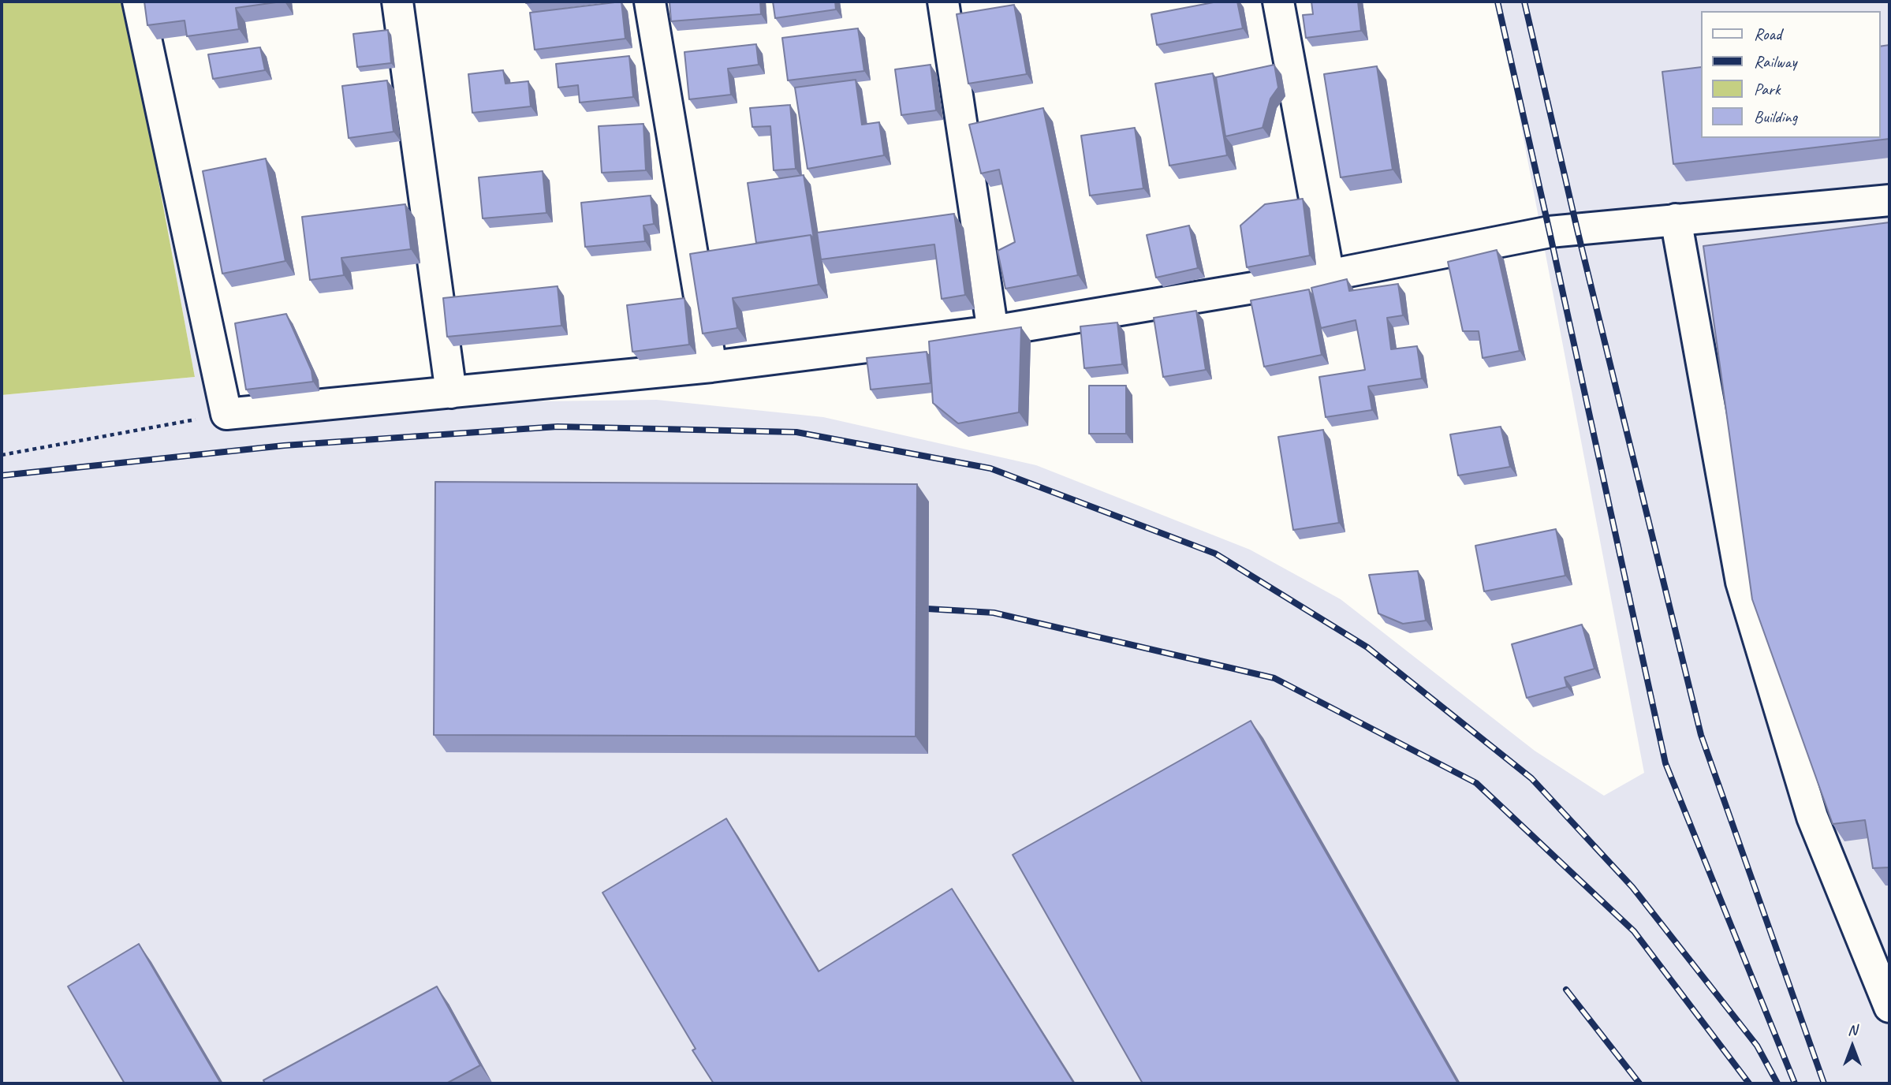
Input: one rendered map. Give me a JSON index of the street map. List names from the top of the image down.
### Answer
{
  "legend": [
    "Road",
    "Railway",
    "Park",
    "Building"
  ],
  "north": "top"
}
